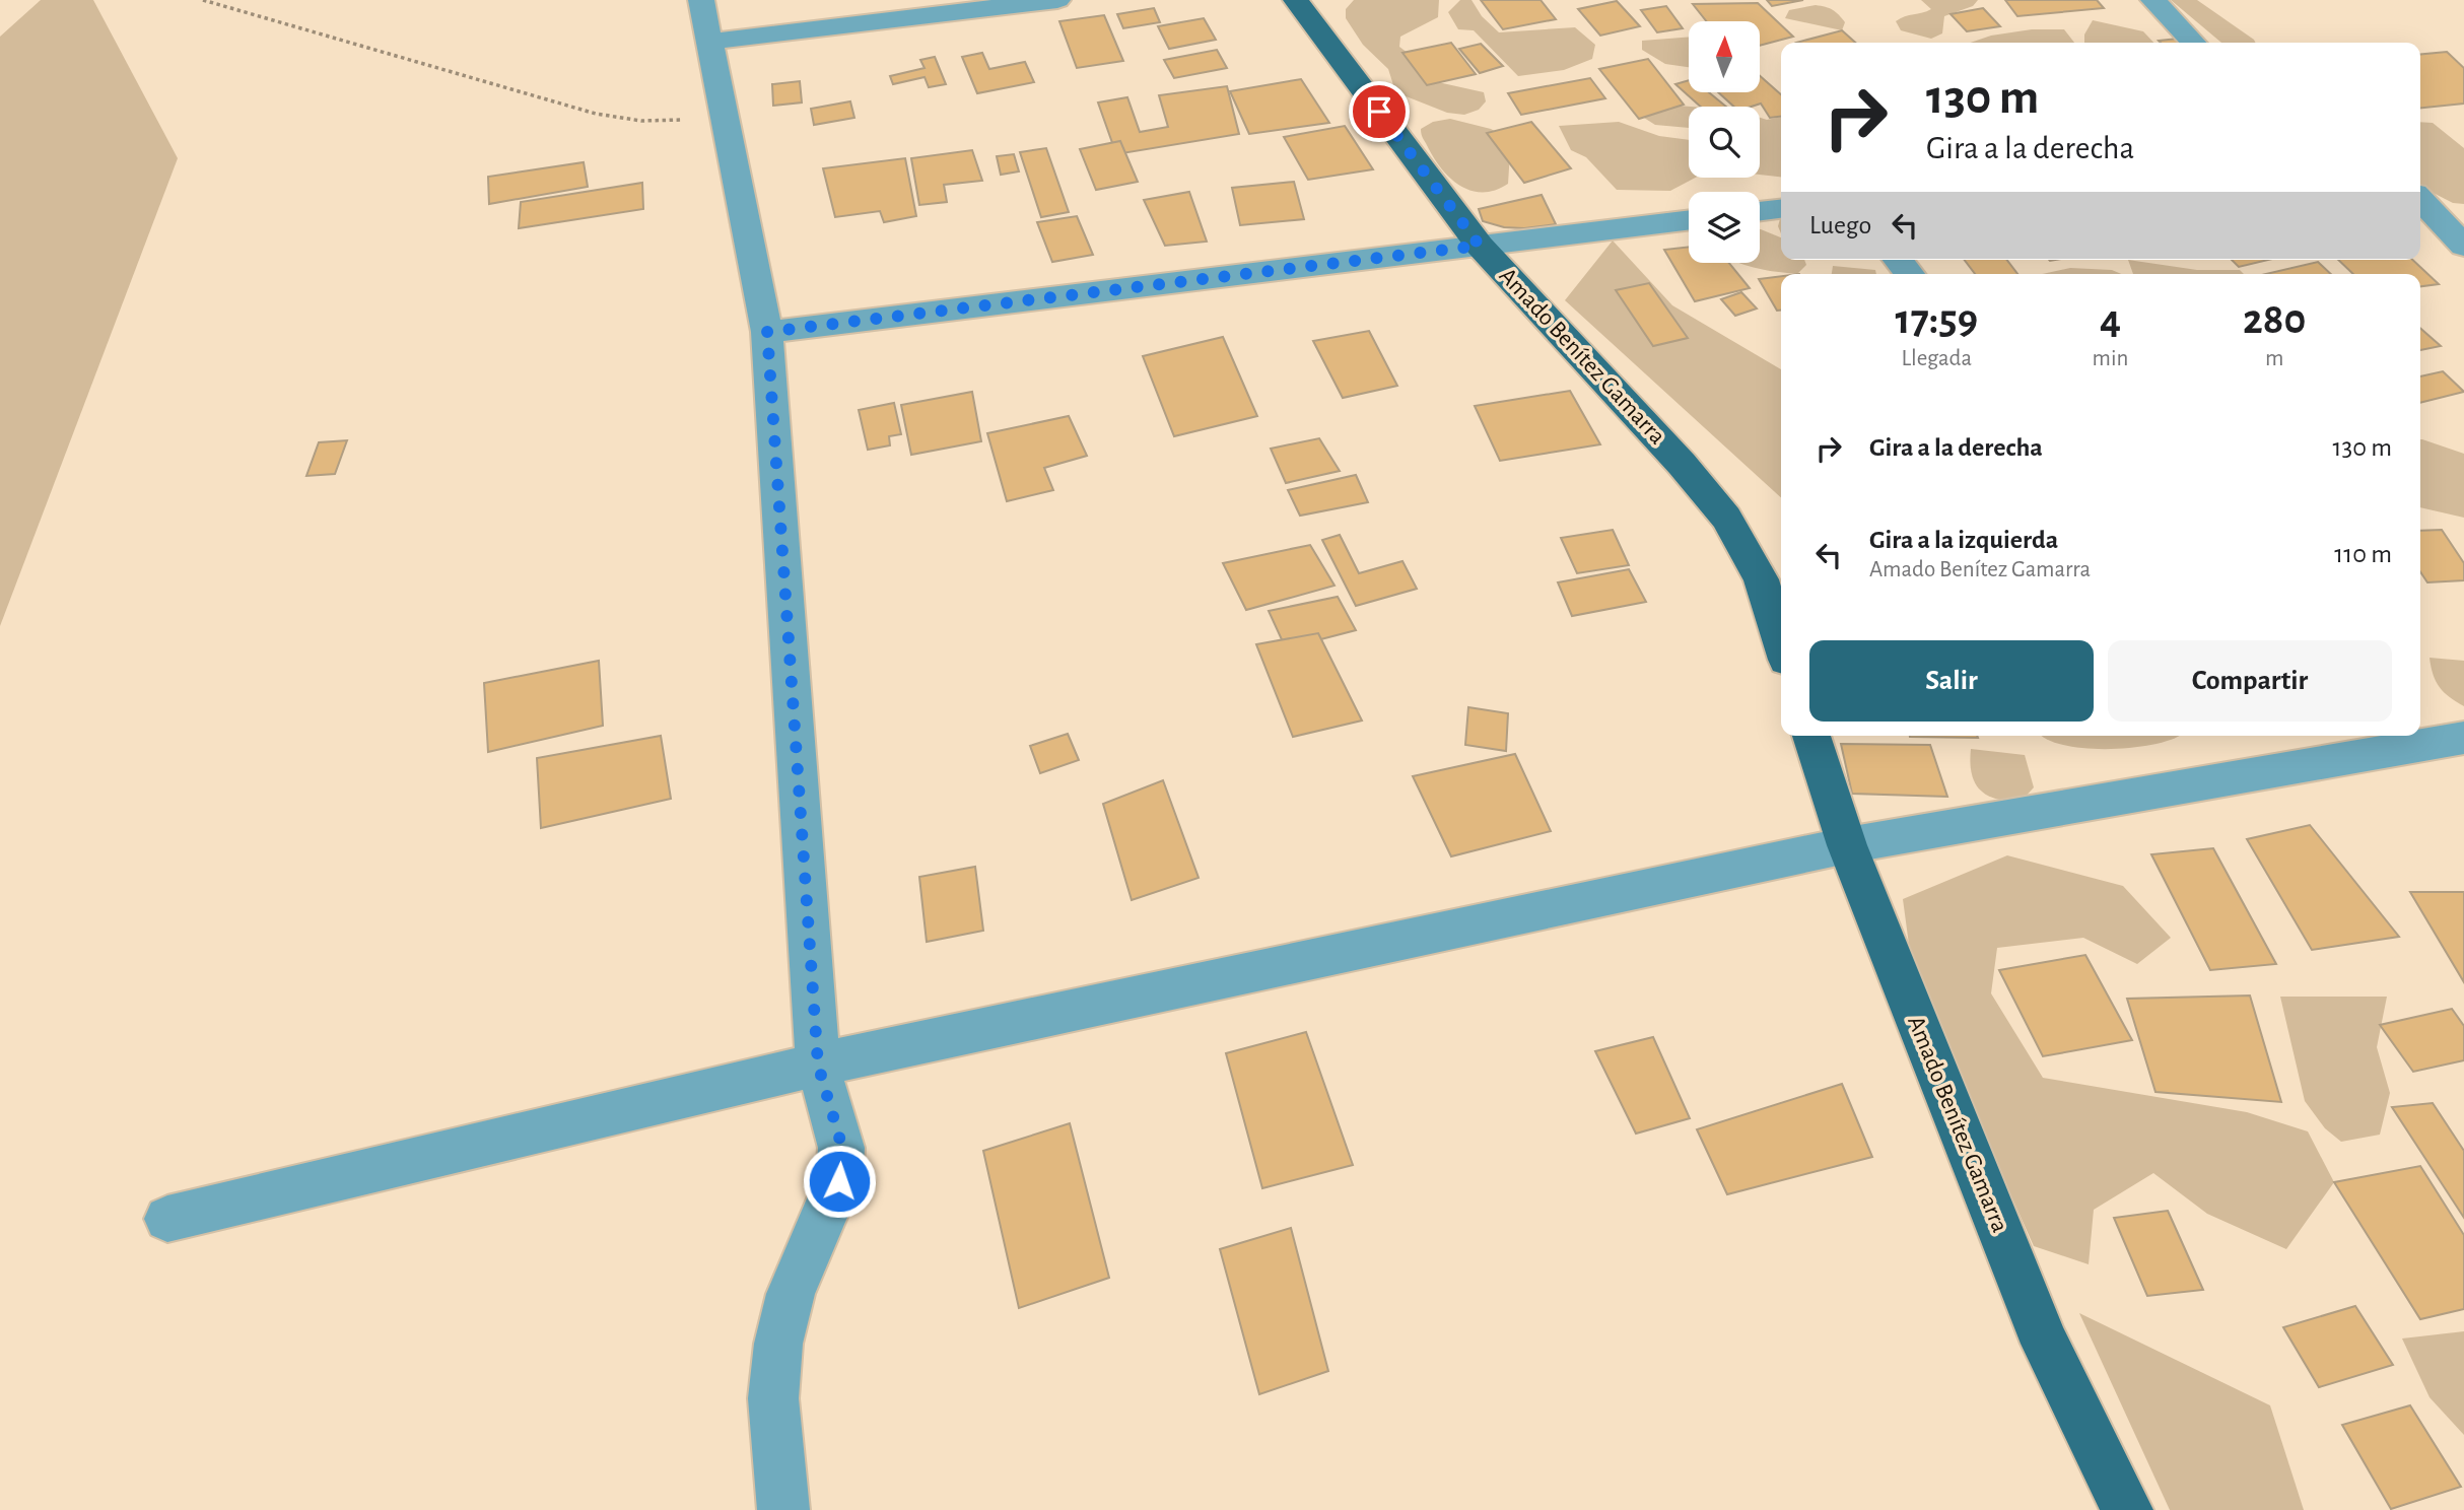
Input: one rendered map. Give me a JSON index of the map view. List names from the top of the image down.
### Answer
{
  "streets": {
    "main road": ["Amado Benítez Gamarra"]
  },
  "north": "top",
  "page": {
    "turn": ["130 m", "Gira a la derecha"],
    "then": "Luego",
    "eta": [
      "17:59",
      "Llegada",
      "4",
      "min",
      "280",
      "m"
    ],
    "list": [
      {
        "name": "Gira a la derecha",
        "value": "130 m"
      },
      {
        "name": "Gira a la izquierda",
        "note": "Amado Benítez Gamarra",
        "value": "110 m"
      }
    ],
    "buttons": ["Salir", "Compartir"]
  }
}
